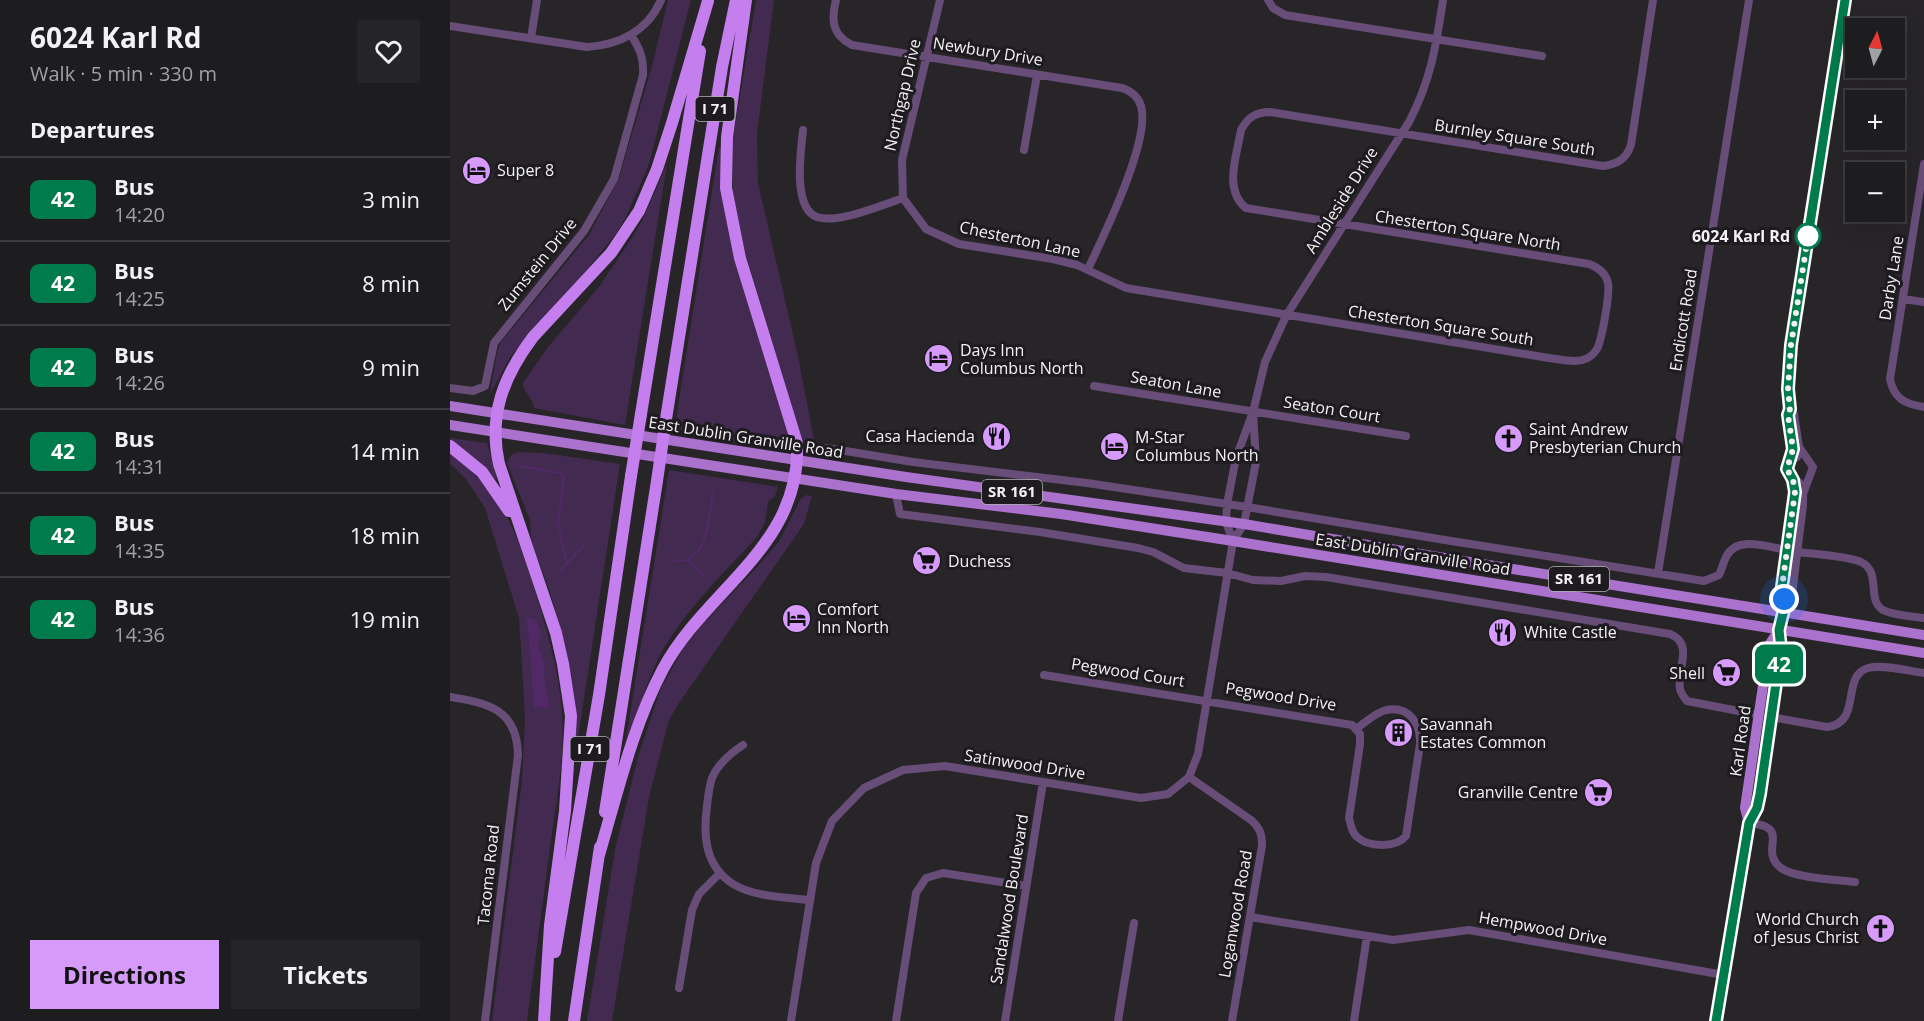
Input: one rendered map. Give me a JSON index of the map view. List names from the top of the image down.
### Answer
{
  "streets": {
    "highway": ["I 71"],
    "main road": ["East Dublin Granville Road", "SR 161", "Karl Road"],
    "street": [
      "Newbury Drive",
      "Northgap Drive",
      "Burnley Square South",
      "Ambleside Drive",
      "Chesterton Square North",
      "Chesterton Lane",
      "Zumstein Drive",
      "Darby Lane",
      "Endicott Road",
      "Chesterton Square South",
      "Seaton Lane",
      "Seaton Court",
      "Pegwood Court",
      "Pegwood Drive",
      "Satinwood Drive",
      "Tacoma Road",
      "Sandalwood Boulevard",
      "Loganwood Road",
      "Hempwood Drive"
    ]
  },
  "crossings": [
    ["Newbury Drive", "Northgap Drive"],
    ["Newbury Drive", "Chesterton Lane"],
    ["Northgap Drive", "Chesterton Lane"],
    ["Burnley Square South", "Ambleside Drive"],
    ["Burnley Square South", "Chesterton Square North"],
    ["Ambleside Drive", "Chesterton Square North"],
    ["Ambleside Drive", "Chesterton Lane"],
    ["Ambleside Drive", "Chesterton Square South"],
    ["Ambleside Drive", "Seaton Lane"],
    ["Ambleside Drive", "Seaton Court"],
    ["Ambleside Drive", "East Dublin Granville Road"],
    ["Chesterton Square North", "Chesterton Square South"],
    ["Chesterton Lane", "Chesterton Square South"],
    ["Endicott Road", "East Dublin Granville Road"],
    ["Seaton Lane", "Seaton Court"],
    ["East Dublin Granville Road", "Karl Road"],
    ["Pegwood Court", "Pegwood Drive"],
    ["Karl Road", "Hempwood Drive"],
    ["Satinwood Drive", "Sandalwood Boulevard"],
    ["Satinwood Drive", "Loganwood Road"],
    ["Loganwood Road", "Hempwood Drive"]
  ],
  "places": {
    "hotel": [
      "Super 8",
      "Days Inn Columbus North",
      "M-Star Columbus North",
      "Comfort Inn North"
    ],
    "other": ["6024 Karl Rd"],
    "restaurant": ["Casa Hacienda", "White Castle"],
    "church": ["Saint Andrew Presbyterian Church", "World Church of Jesus Christ"],
    "supermarket": ["Duchess", "Shell", "Granville Centre"],
    "building": ["Savannah Estates Common"]
  },
  "lines": ["bus line 42"],
  "north": "top",
  "page": {
    "heading": [
      ["6024 Karl Rd", "Walk · 5 min · 330 m"],
      "Departures"
    ],
    "on_map": "42",
    "map_buttons": ["+", "−"],
    "list": [
      {
        "mark": "42",
        "name": "Bus",
        "note": "14:20",
        "value": "3 min"
      },
      {
        "mark": "42",
        "name": "Bus",
        "note": "14:25",
        "value": "8 min"
      },
      {
        "mark": "42",
        "name": "Bus",
        "note": "14:26",
        "value": "9 min"
      },
      {
        "mark": "42",
        "name": "Bus",
        "note": "14:31",
        "value": "14 min"
      },
      {
        "mark": "42",
        "name": "Bus",
        "note": "14:35",
        "value": "18 min"
      },
      {
        "mark": "42",
        "name": "Bus",
        "note": "14:36",
        "value": "19 min"
      }
    ],
    "buttons": ["Directions", "Tickets"]
  }
}
